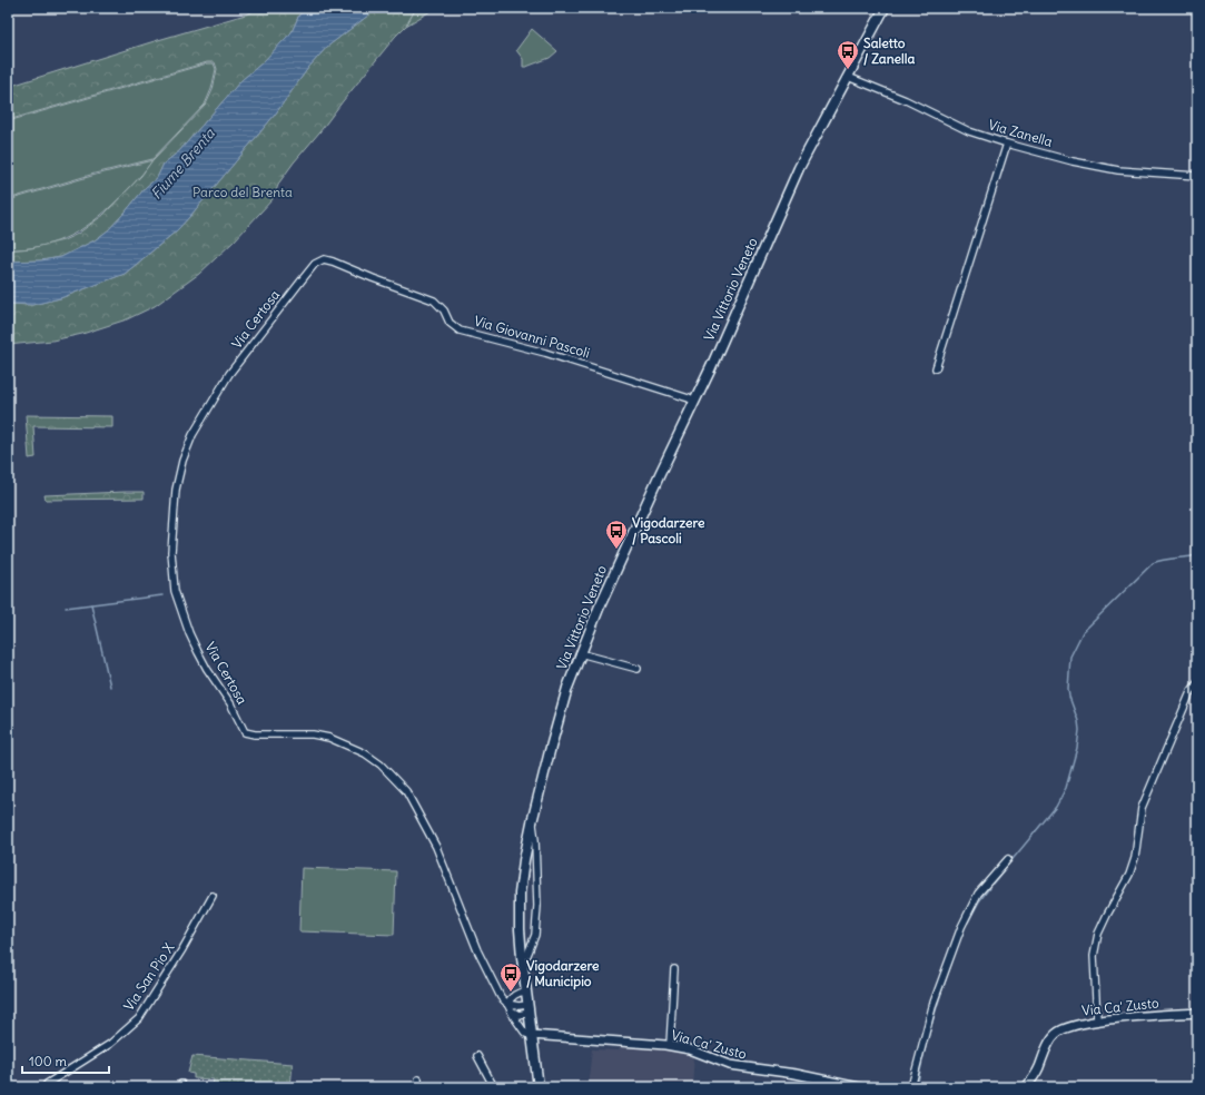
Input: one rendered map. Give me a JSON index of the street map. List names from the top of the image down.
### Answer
{
  "streets": {
    "main road": ["Via Vittorio Veneto"],
    "street": [
      "Via Zanella",
      "Via Certosa",
      "Via Giovanni Pascoli",
      "Via San Pio X",
      "Via Ca' Zusto"
    ]
  },
  "crossings": [
    ["Via Zanella", "Via Vittorio Veneto"],
    ["Via Vittorio Veneto", "Via Certosa"],
    ["Via Vittorio Veneto", "Via Giovanni Pascoli"],
    ["Via Vittorio Veneto", "Via Ca' Zusto"],
    ["Via Certosa", "Via Giovanni Pascoli"],
    ["Via Certosa", "Via Ca' Zusto"]
  ],
  "water": ["Fiume Brenta"],
  "parks": ["Parco del Brenta"],
  "places": {
    "bus stop": ["Saletto / Zanella", "Vigodarzere / Pascoli", "Vigodarzere / Municipio"]
  },
  "scale_bar": "100 m"
}
